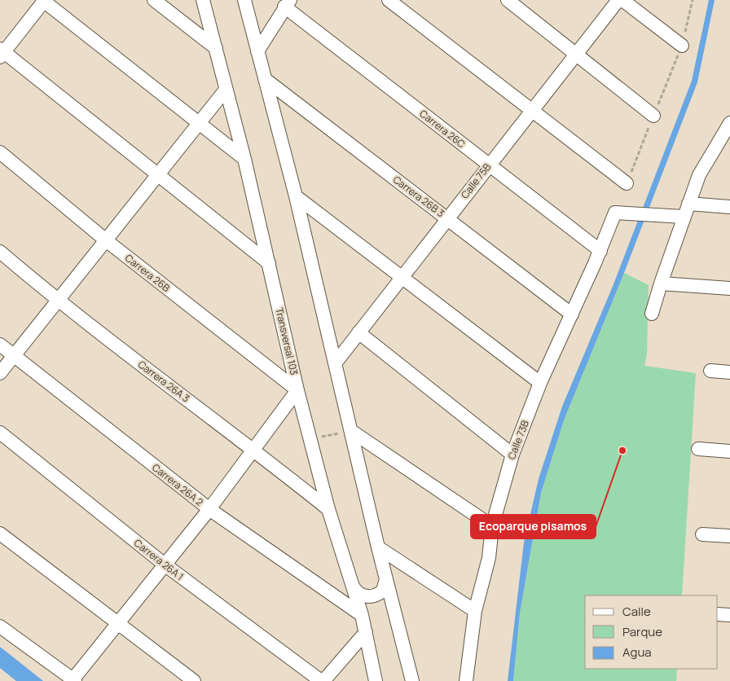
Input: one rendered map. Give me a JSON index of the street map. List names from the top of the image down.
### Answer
{
  "streets": {
    "street": [
      "Carrera 26C",
      "Calle 75B",
      "Carrera 26B 3",
      "Carrera 26B",
      "Transversal 103",
      "Carrera 26A 3",
      "Calle 73B",
      "Carrera 26A 2",
      "Carrera 26A 1"
    ]
  },
  "crossings": [
    ["Carrera 26C", "Calle 75B"],
    ["Carrera 26C", "Calle 73B"],
    ["Calle 75B", "Carrera 26B 3"],
    ["Carrera 26B 3", "Calle 73B"],
    ["Carrera 26B", "Transversal 103"],
    ["Transversal 103", "Carrera 26A 3"],
    ["Transversal 103", "Carrera 26A 2"]
  ],
  "places": ["Ecoparque pisamos"],
  "legend": ["Calle", "Parque", "Agua"]
}
